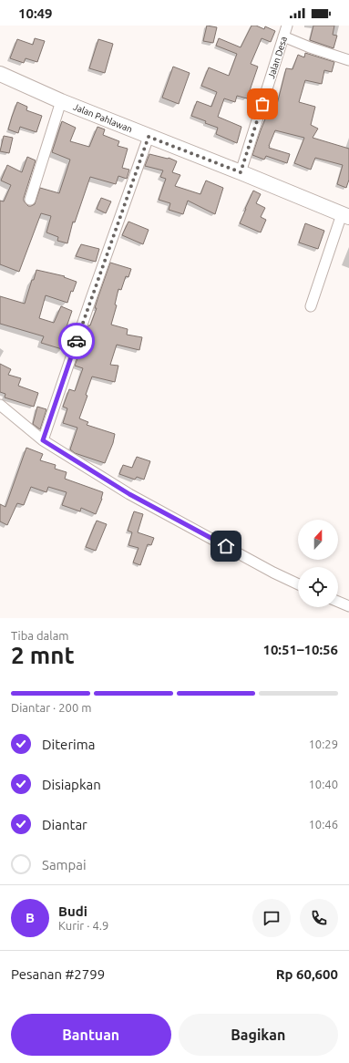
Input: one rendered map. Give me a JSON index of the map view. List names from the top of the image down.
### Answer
{
  "streets": {
    "highway": ["Jalan Pahlawan"],
    "street": ["Jalan Desa"]
  },
  "crossings": [
    ["Jalan Desa", "Jalan Pahlawan"]
  ],
  "north": "top",
  "page": {
    "status": "10:49",
    "heading": ["2 mnt", "Tiba dalam", "10:51–10:56"],
    "panel": [
      "Budi",
      "Kurir · 4.9",
      "Pesanan #2799",
      "Rp 60,600"
    ],
    "bar": "Diantar · 200 m",
    "list": [
      ["Diterima", "10:29"],
      ["Disiapkan", "10:40"],
      ["Diantar", "10:46"],
      "Sampai"
    ],
    "round": "B",
    "buttons": ["Bantuan", "Bagikan"]
  }
}
